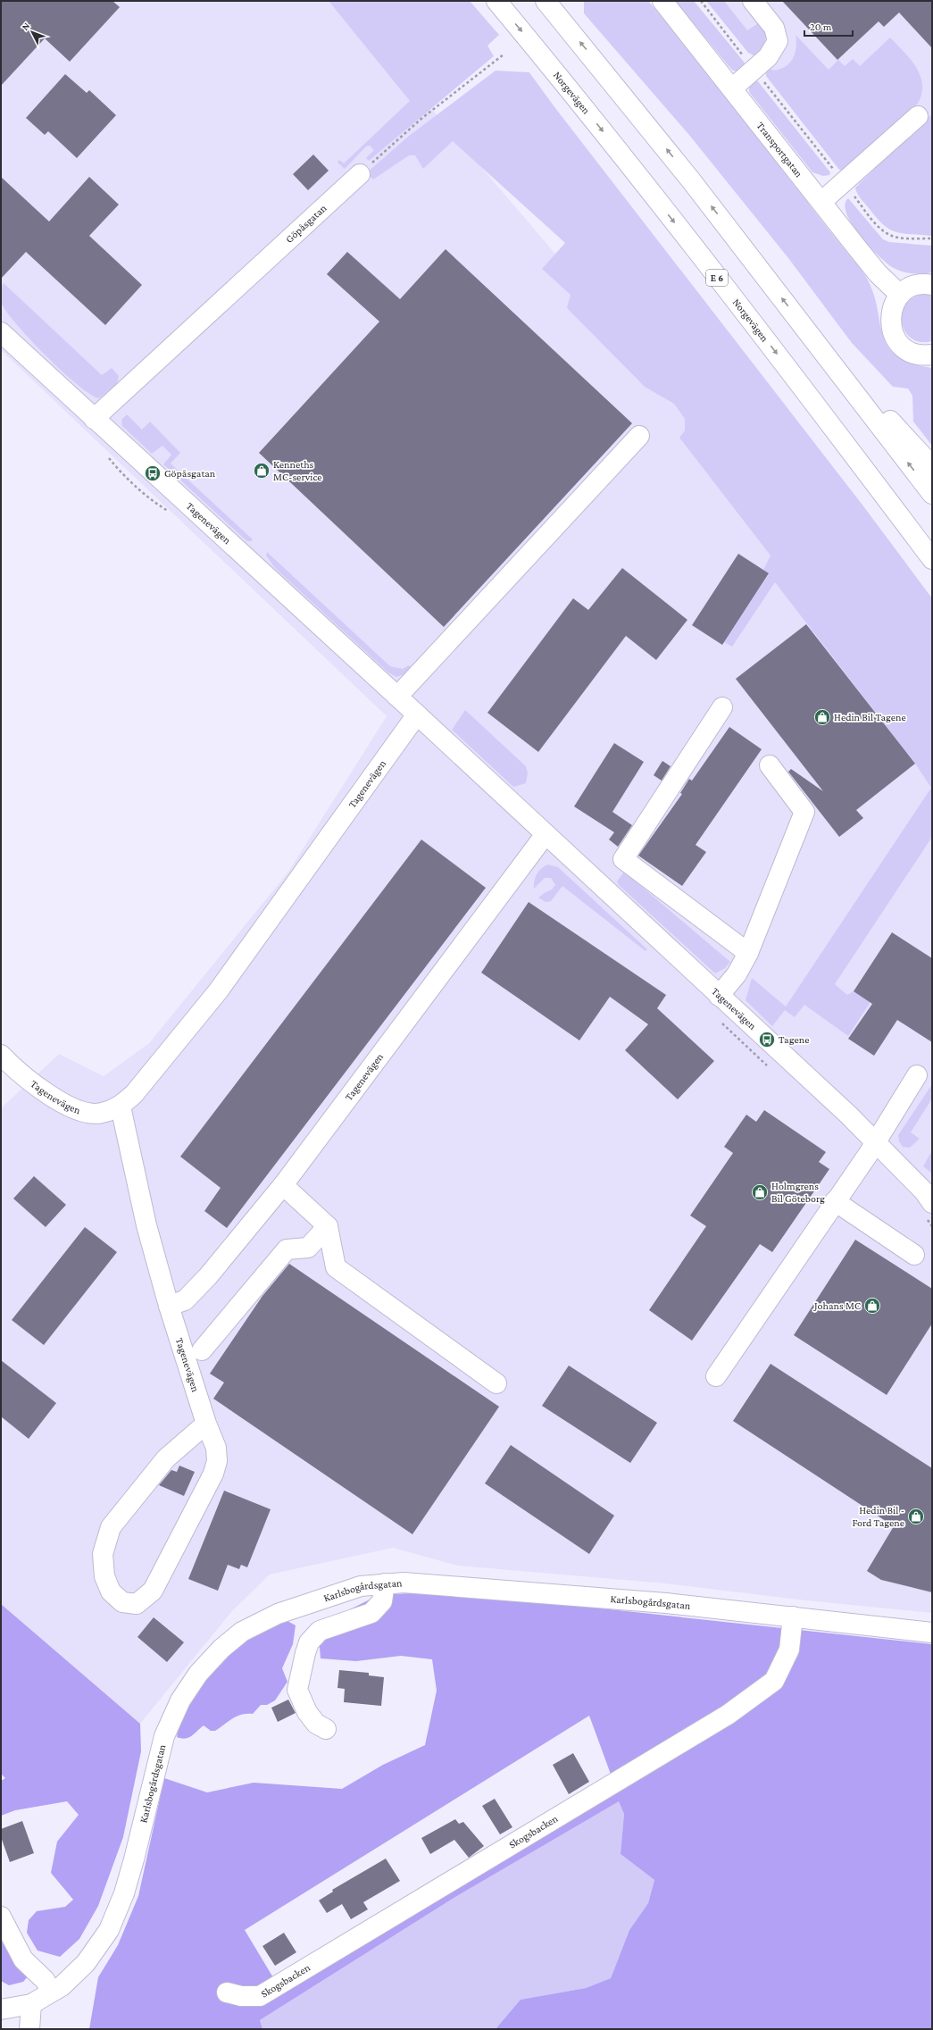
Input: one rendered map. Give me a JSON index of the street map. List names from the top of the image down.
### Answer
{
  "streets": {
    "main road": [
      "Norgevägen",
      "Transportgatan",
      "Göpåsgatan",
      "E 6",
      "Tagenevägen",
      "Karlsbogårdsgatan",
      "Skogsbacken"
    ]
  },
  "crossings": [
    ["Göpåsgatan", "Tagenevägen"],
    ["Karlsbogårdsgatan", "Skogsbacken"]
  ],
  "places": {
    "shop": [
      "Kenneths MC-service",
      "Hedin Bil Tagene",
      "Holmgrens Bil Göteborg",
      "Johans MC",
      "Hedin Bil - Ford Tagene"
    ],
    "bus stop": ["Göpåsgatan", "Tagene"]
  },
  "scale_bar": "20 m",
  "north": "top left"
}
